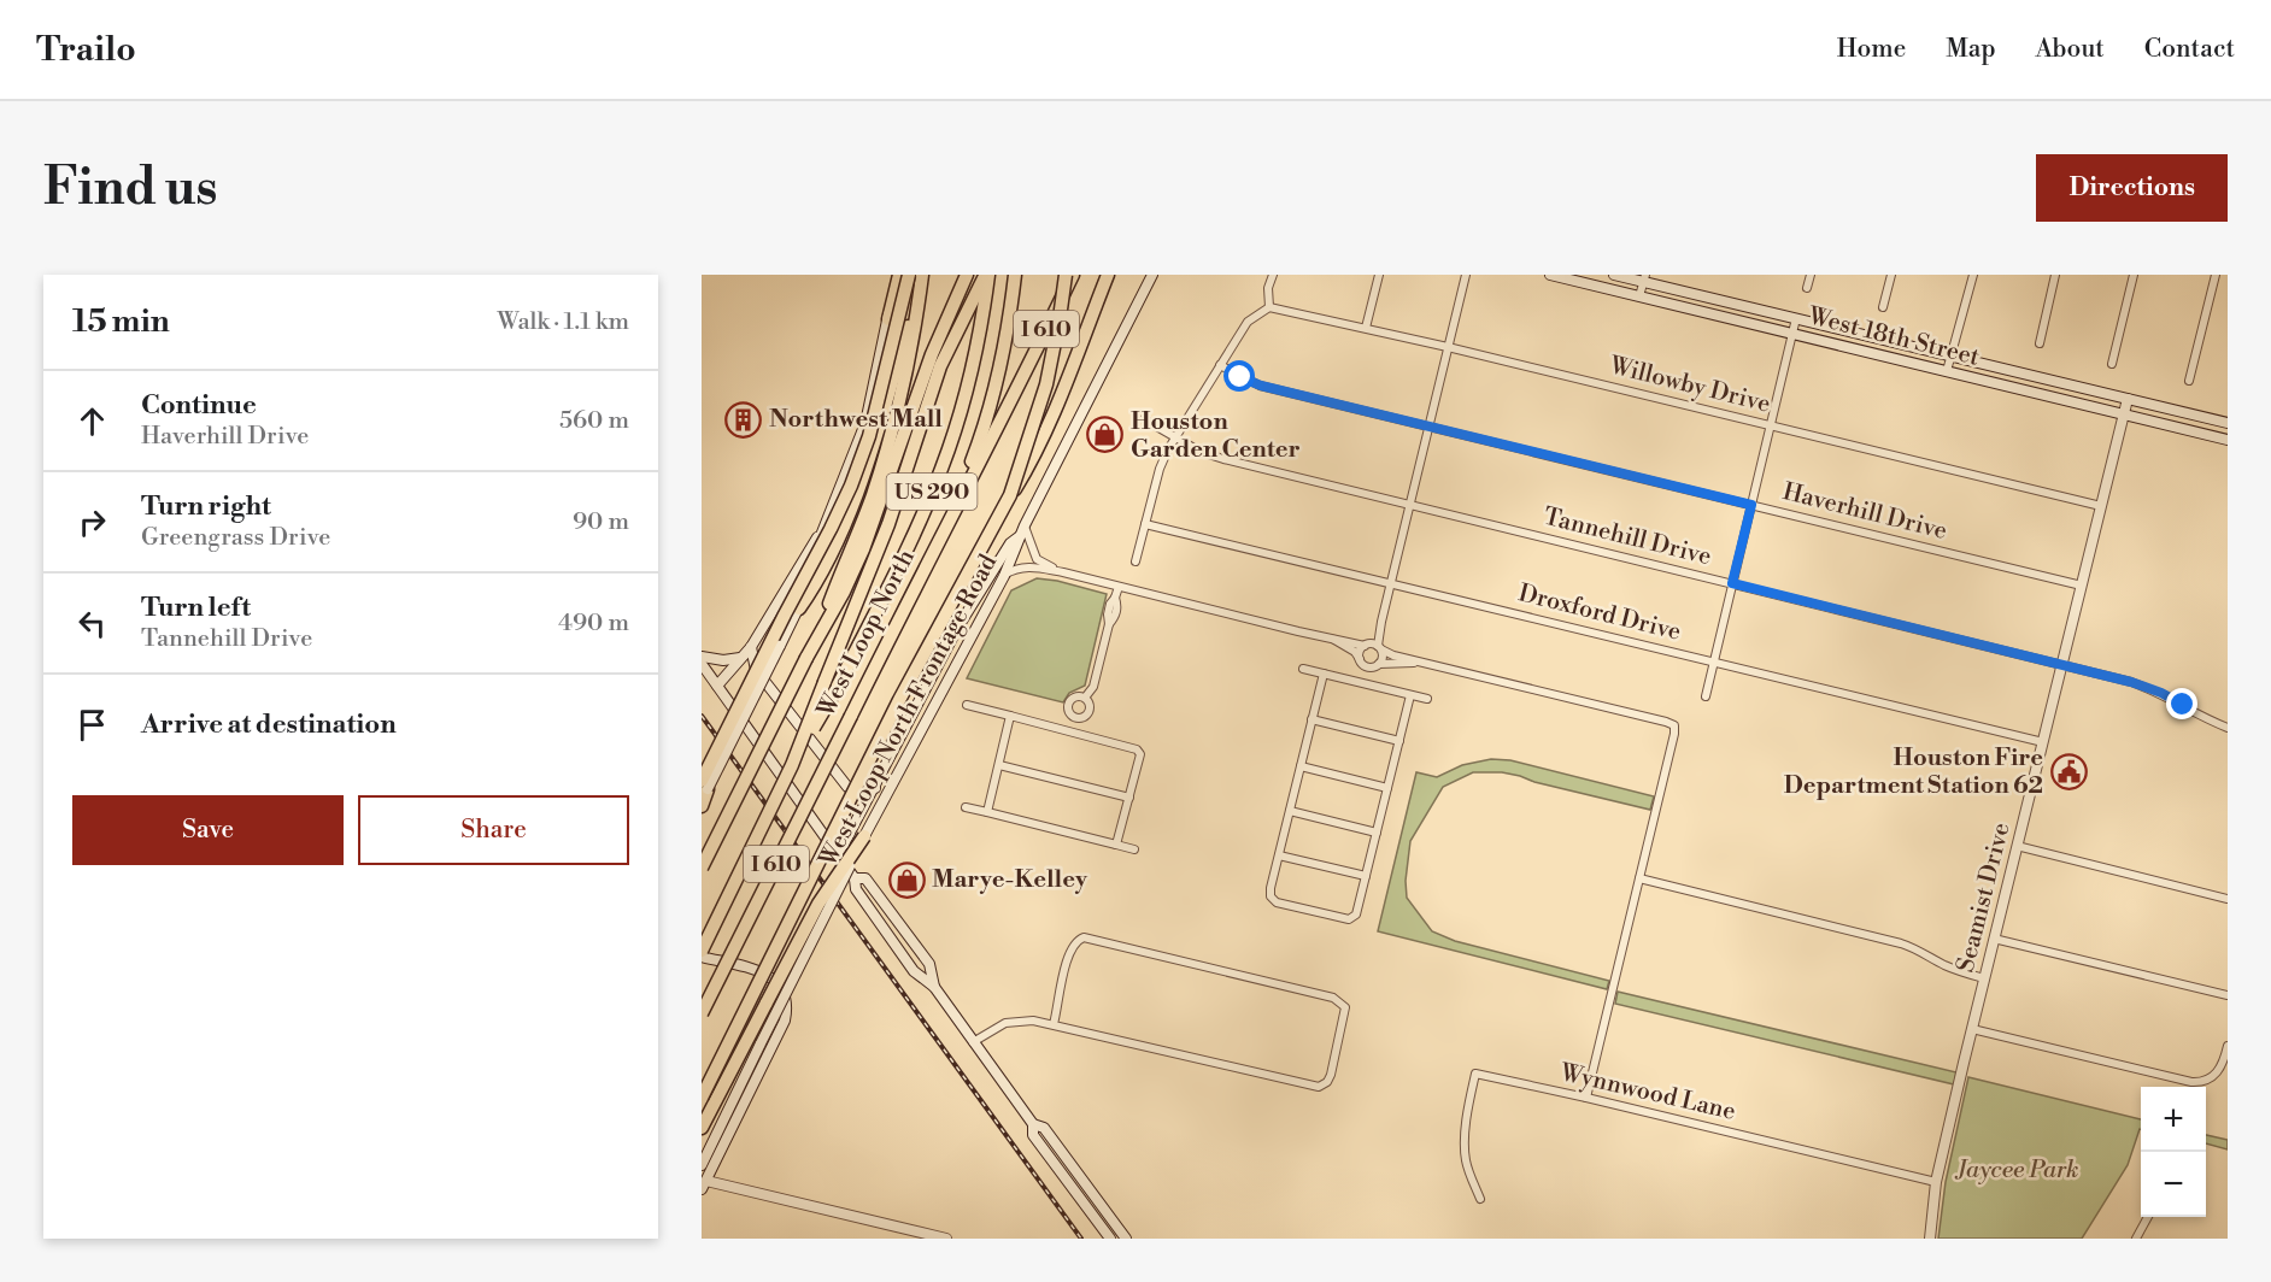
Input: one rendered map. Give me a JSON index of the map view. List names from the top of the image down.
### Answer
{
  "streets": {
    "highway": ["I 610", "US 290", "West Loop North"],
    "main road": ["West 18th Street", "West Loop North Frontage Road"],
    "street": [
      "Willowby Drive",
      "Haverhill Drive",
      "Tannehill Drive",
      "Droxford Drive",
      "Seamist Drive",
      "Wynnwood Lane"
    ]
  },
  "crossings": [
    ["West 18th Street", "Seamist Drive"],
    ["Willowby Drive", "Seamist Drive"],
    ["US 290", "West Loop North"],
    ["Haverhill Drive", "Seamist Drive"],
    ["Tannehill Drive", "Seamist Drive"],
    ["Droxford Drive", "Seamist Drive"],
    ["Seamist Drive", "Wynnwood Lane"]
  ],
  "parks": ["Jaycee Park"],
  "places": {
    "building": ["Northwest Mall"],
    "shop": ["Houston Garden Center", "Marye-Kelley"],
    "public building": ["Houston Fire Department Station 62"]
  },
  "page": {
    "header": "Trailo",
    "nav": [
      "Home",
      "Map",
      "About",
      "Contact"
    ],
    "buttons": [
      "Directions",
      ["Save", "Share"]
    ],
    "title": "Find us",
    "heading": ["15 min", "Walk · 1.1 km"],
    "list": [
      ["Continue", "Haverhill Drive", "560 m"],
      ["Turn right", "Greengrass Drive", "90 m"],
      ["Turn left", "Tannehill Drive", "490 m"],
      "Arrive at destination"
    ],
    "map_buttons": ["+", "−"]
  }
}
